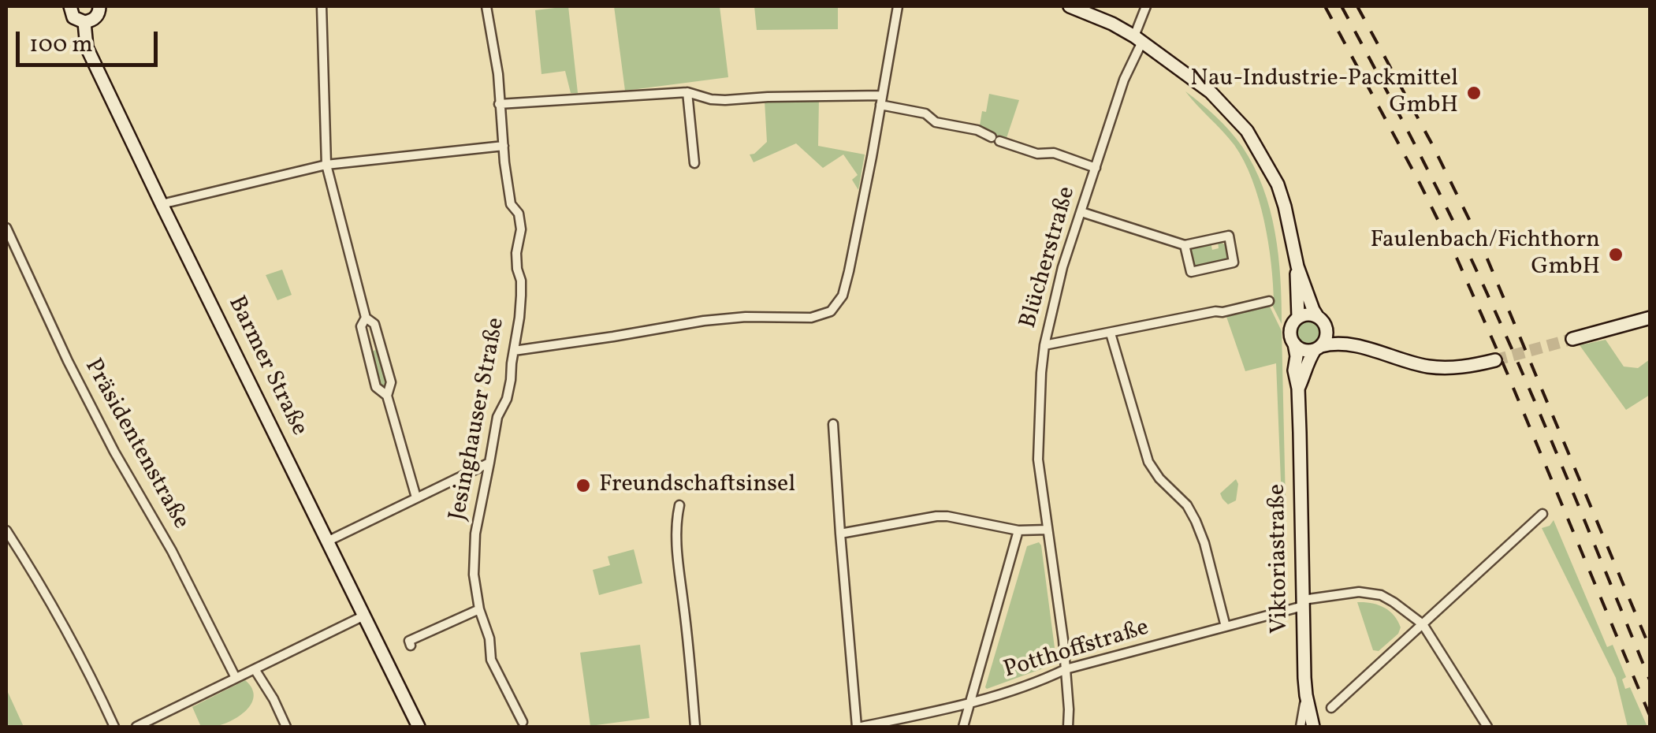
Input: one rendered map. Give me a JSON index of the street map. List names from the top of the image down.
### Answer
{
  "streets": {
    "street": [
      "Blücherstraße",
      "Barmer Straße",
      "Jesinghauser Straße",
      "Präsidentenstraße",
      "Viktoriastraße",
      "Potthoffstraße"
    ]
  },
  "crossings": [
    ["Blücherstraße", "Potthoffstraße"],
    ["Viktoriastraße", "Potthoffstraße"]
  ],
  "places": ["Nau-Industrie-Packmittel GmbH", "Faulenbach/Fichthorn GmbH", "Freundschaftsinsel"],
  "scale_bar": "100 m"
}
